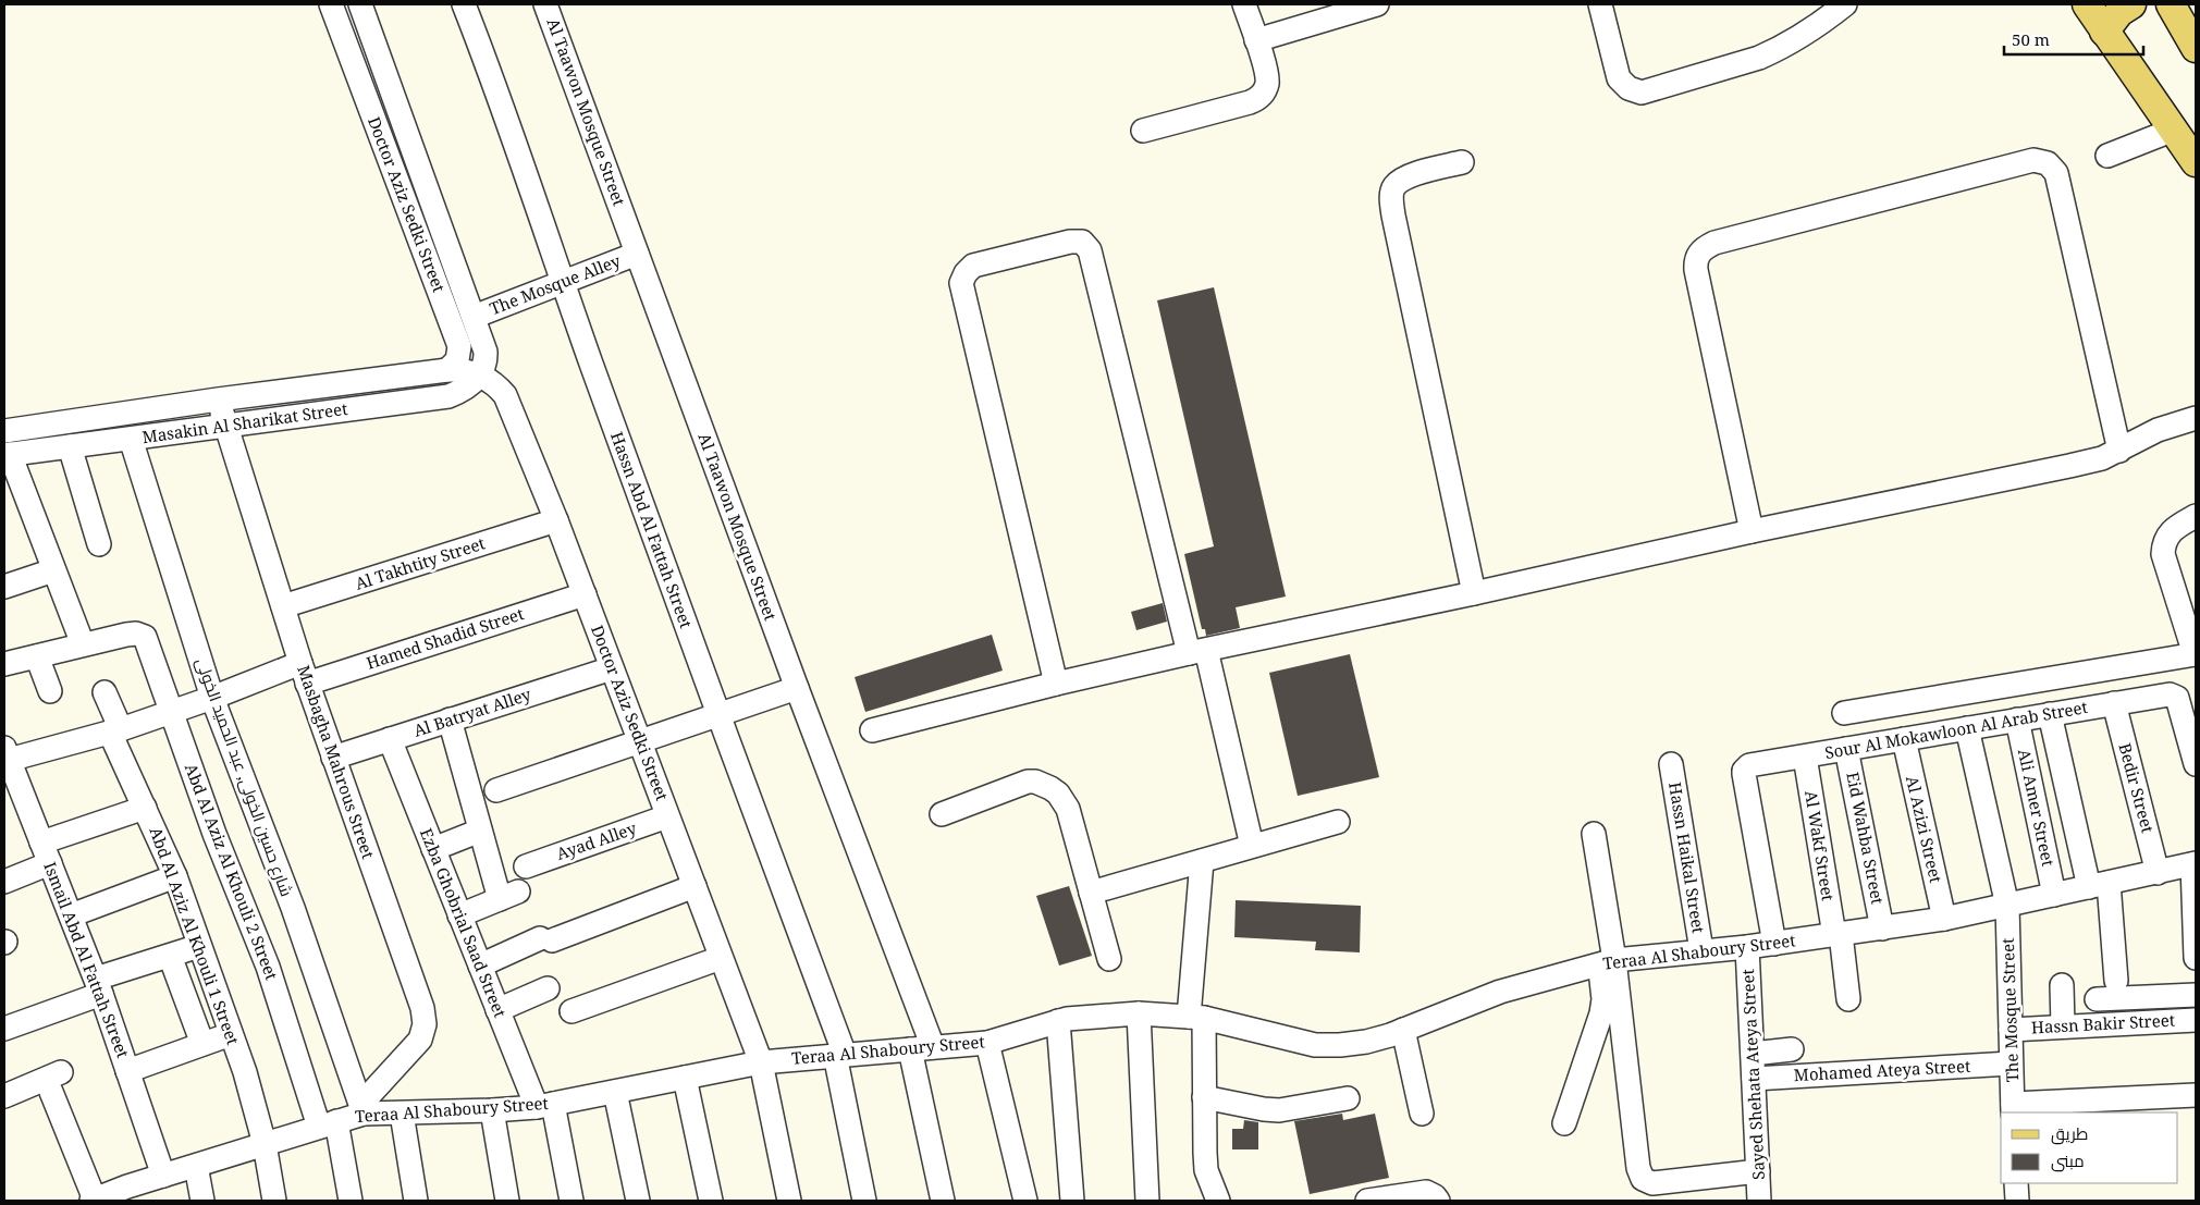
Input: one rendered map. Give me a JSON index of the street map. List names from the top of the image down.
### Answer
{
  "streets": {
    "street": [
      "Al Taawon Mosque Street",
      "Doctor Aziz Sedki Street",
      "The Mosque Alley",
      "Masakin Al Sharikat Street",
      "Hassn Abd Al Fattah Street",
      "Al Takhtity Street",
      "Hamed Shadid Street",
      "Al Batryat Alley",
      "Sour Al Mokawloon Al Arab Street",
      "Masbagha Mahrous Street",
      "شارع حسين الخولى, عبد الحميد الخولى",
      "Bedir Street",
      "Ali Amer Street",
      "Al Azizi Street",
      "Eid Wahba Street",
      "Ayad Alley",
      "Al Wakf Street",
      "Hassn Haikal Street",
      "Abd Al Aziz Al Khouli 2 Street",
      "Ezba Ghobrial Saad Street",
      "Abd Al Aziz Al Khouli 1 Street",
      "Teraa Al Shaboury Street",
      "Ismail Abd Al Fattah Street",
      "The Mosque Street",
      "Hassn Bakir Street",
      "Mohamed Ateya Street",
      "Sayed Shehata Ateya Street"
    ]
  },
  "crossings": [
    ["Al Taawon Mosque Street", "The Mosque Alley"],
    ["Al Taawon Mosque Street", "Teraa Al Shaboury Street"],
    ["Doctor Aziz Sedki Street", "The Mosque Alley"],
    ["Doctor Aziz Sedki Street", "Masakin Al Sharikat Street"],
    ["Doctor Aziz Sedki Street", "Al Takhtity Street"],
    ["Doctor Aziz Sedki Street", "Hamed Shadid Street"],
    ["Doctor Aziz Sedki Street", "Al Batryat Alley"],
    ["Doctor Aziz Sedki Street", "Ayad Alley"],
    ["Doctor Aziz Sedki Street", "Teraa Al Shaboury Street"],
    ["The Mosque Alley", "Hassn Abd Al Fattah Street"],
    ["Masakin Al Sharikat Street", "Masbagha Mahrous Street"],
    ["Masakin Al Sharikat Street", "شارع حسين الخولى, عبد الحميد الخولى"],
    ["Hassn Abd Al Fattah Street", "Teraa Al Shaboury Street"],
    ["Al Takhtity Street", "Masbagha Mahrous Street"],
    ["Hamed Shadid Street", "Masbagha Mahrous Street"],
    ["Hamed Shadid Street", "شارع حسين الخولى, عبد الحميد الخولى"],
    ["Hamed Shadid Street", "Abd Al Aziz Al Khouli 2 Street"],
    ["Hamed Shadid Street", "Abd Al Aziz Al Khouli 1 Street"],
    ["Hamed Shadid Street", "Ismail Abd Al Fattah Street"],
    ["Al Batryat Alley", "Masbagha Mahrous Street"],
    ["Al Batryat Alley", "Ezba Ghobrial Saad Street"],
    ["Sour Al Mokawloon Al Arab Street", "Bedir Street"],
    ["Sour Al Mokawloon Al Arab Street", "Ali Amer Street"],
    ["Sour Al Mokawloon Al Arab Street", "Al Azizi Street"],
    ["Sour Al Mokawloon Al Arab Street", "Eid Wahba Street"],
    ["Sour Al Mokawloon Al Arab Street", "Al Wakf Street"],
    ["Sour Al Mokawloon Al Arab Street", "Teraa Al Shaboury Street"],
    ["Sour Al Mokawloon Al Arab Street", "The Mosque Street"],
    ["Masbagha Mahrous Street", "شارع حسين الخولى, عبد الحميد الخولى"],
    ["Masbagha Mahrous Street", "Teraa Al Shaboury Street"],
    ["شارع حسين الخولى, عبد الحميد الخولى", "Teraa Al Shaboury Street"],
    ["Bedir Street", "Teraa Al Shaboury Street"],
    ["Ali Amer Street", "Teraa Al Shaboury Street"],
    ["Al Azizi Street", "Teraa Al Shaboury Street"],
    ["Eid Wahba Street", "Teraa Al Shaboury Street"],
    ["Al Wakf Street", "Teraa Al Shaboury Street"],
    ["Hassn Haikal Street", "Teraa Al Shaboury Street"],
    ["Abd Al Aziz Al Khouli 2 Street", "Teraa Al Shaboury Street"],
    ["Ezba Ghobrial Saad Street", "Teraa Al Shaboury Street"],
    ["Abd Al Aziz Al Khouli 1 Street", "Teraa Al Shaboury Street"],
    ["Teraa Al Shaboury Street", "Ismail Abd Al Fattah Street"],
    ["Teraa Al Shaboury Street", "The Mosque Street"],
    ["Teraa Al Shaboury Street", "Sayed Shehata Ateya Street"],
    ["The Mosque Street", "Hassn Bakir Street"],
    ["The Mosque Street", "Mohamed Ateya Street"],
    ["Mohamed Ateya Street", "Sayed Shehata Ateya Street"]
  ],
  "legend": ["طريق", "مبنى"],
  "scale_bar": "50 m"
}
